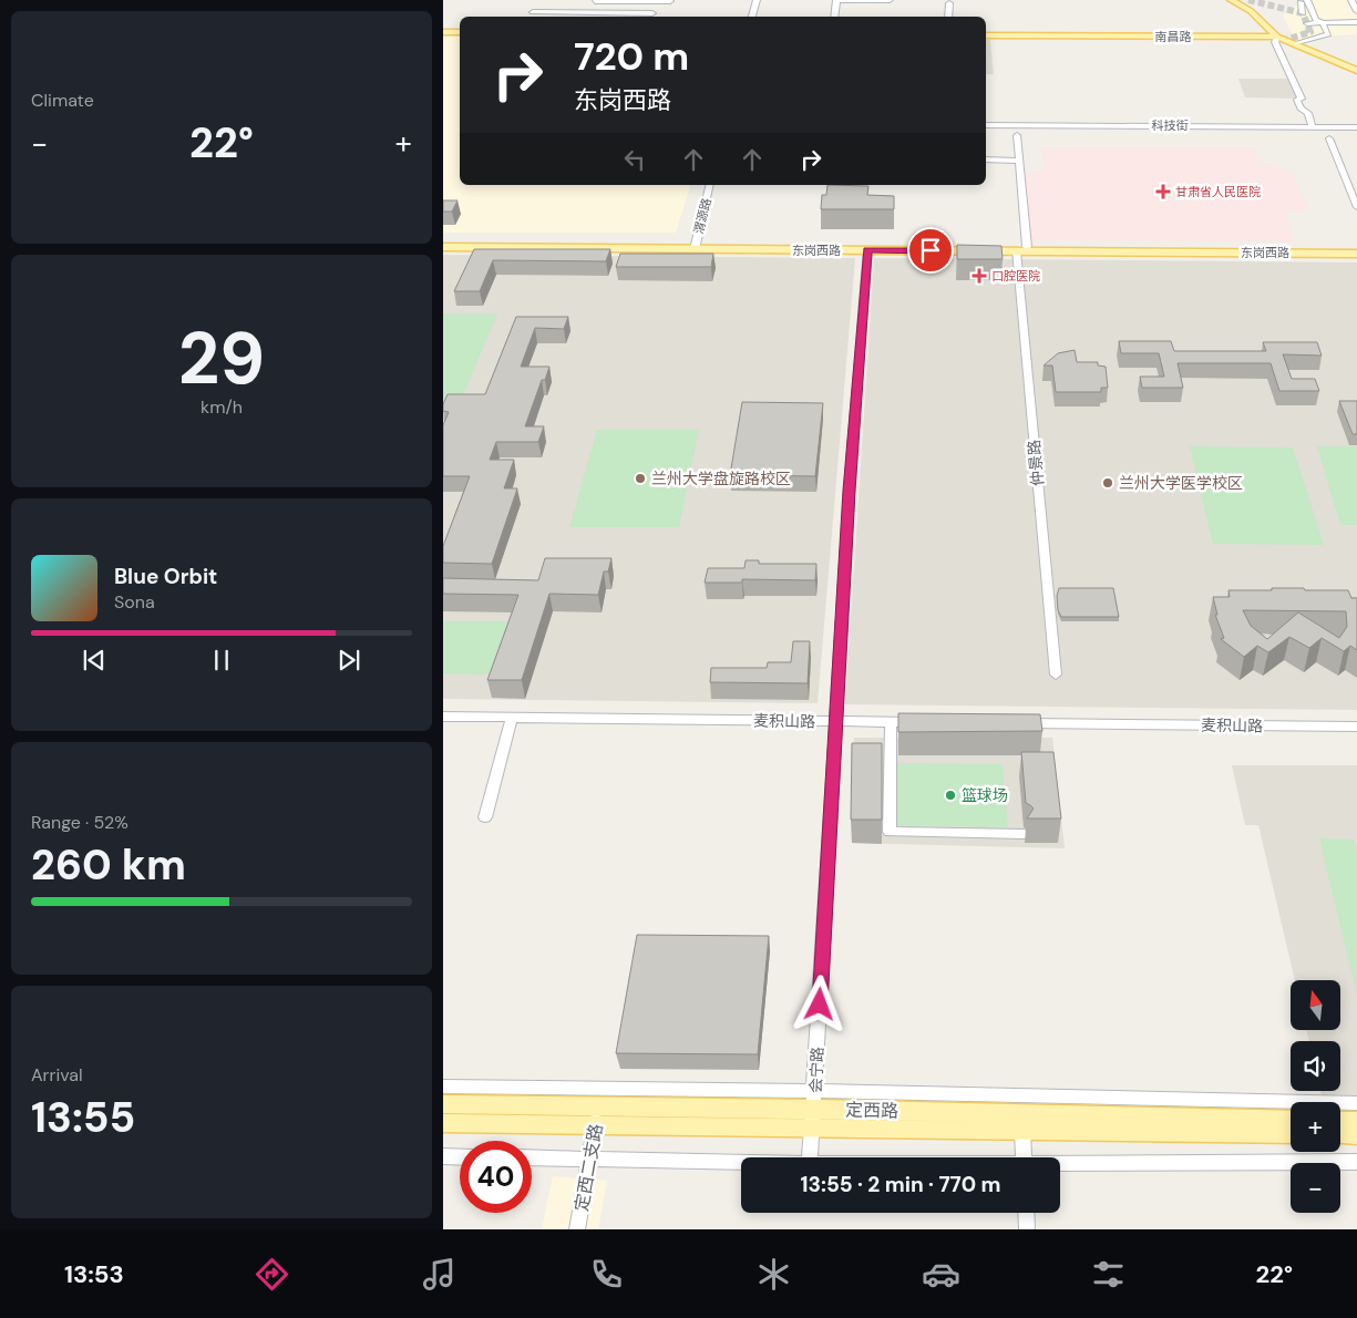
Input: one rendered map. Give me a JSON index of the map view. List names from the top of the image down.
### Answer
{
  "streets": {
    "main road": ["南昌路", "东岗西路", "定西路"],
    "street": [
      "科技街",
      "渭源路",
      "仲景路",
      "麦积山路",
      "会宁路",
      "定西二支路"
    ]
  },
  "crossings": [
    ["渭源路", "东岗西路"],
    ["东岗西路", "仲景路"],
    ["东岗西路", "会宁路"],
    ["麦积山路", "会宁路"],
    ["会宁路", "定西路"],
    ["定西路", "定西二支路"]
  ],
  "places": {
    "health": ["甘肃省人民医院", "口腔医院"],
    "other": ["兰州大学盘旋路校区", "兰州大学医学校区", "篮球场"]
  },
  "north": "top",
  "page": {
    "tile": [
      "Climate",
      ["29", "km/h"],
      ["Range · 52%", "260 km"],
      ["Arrival", "13:55"]
    ],
    "turn": ["720 m", "东岗西路"],
    "heat": ["−", "22°", "+"],
    "song": ["Blue Orbit", "Sona"],
    "map_buttons": ["+", "−"],
    "limit": "40",
    "trip": "13:55 · 2 min · 770 m",
    "tabs": ["13:53", "22°"]
  }
}
